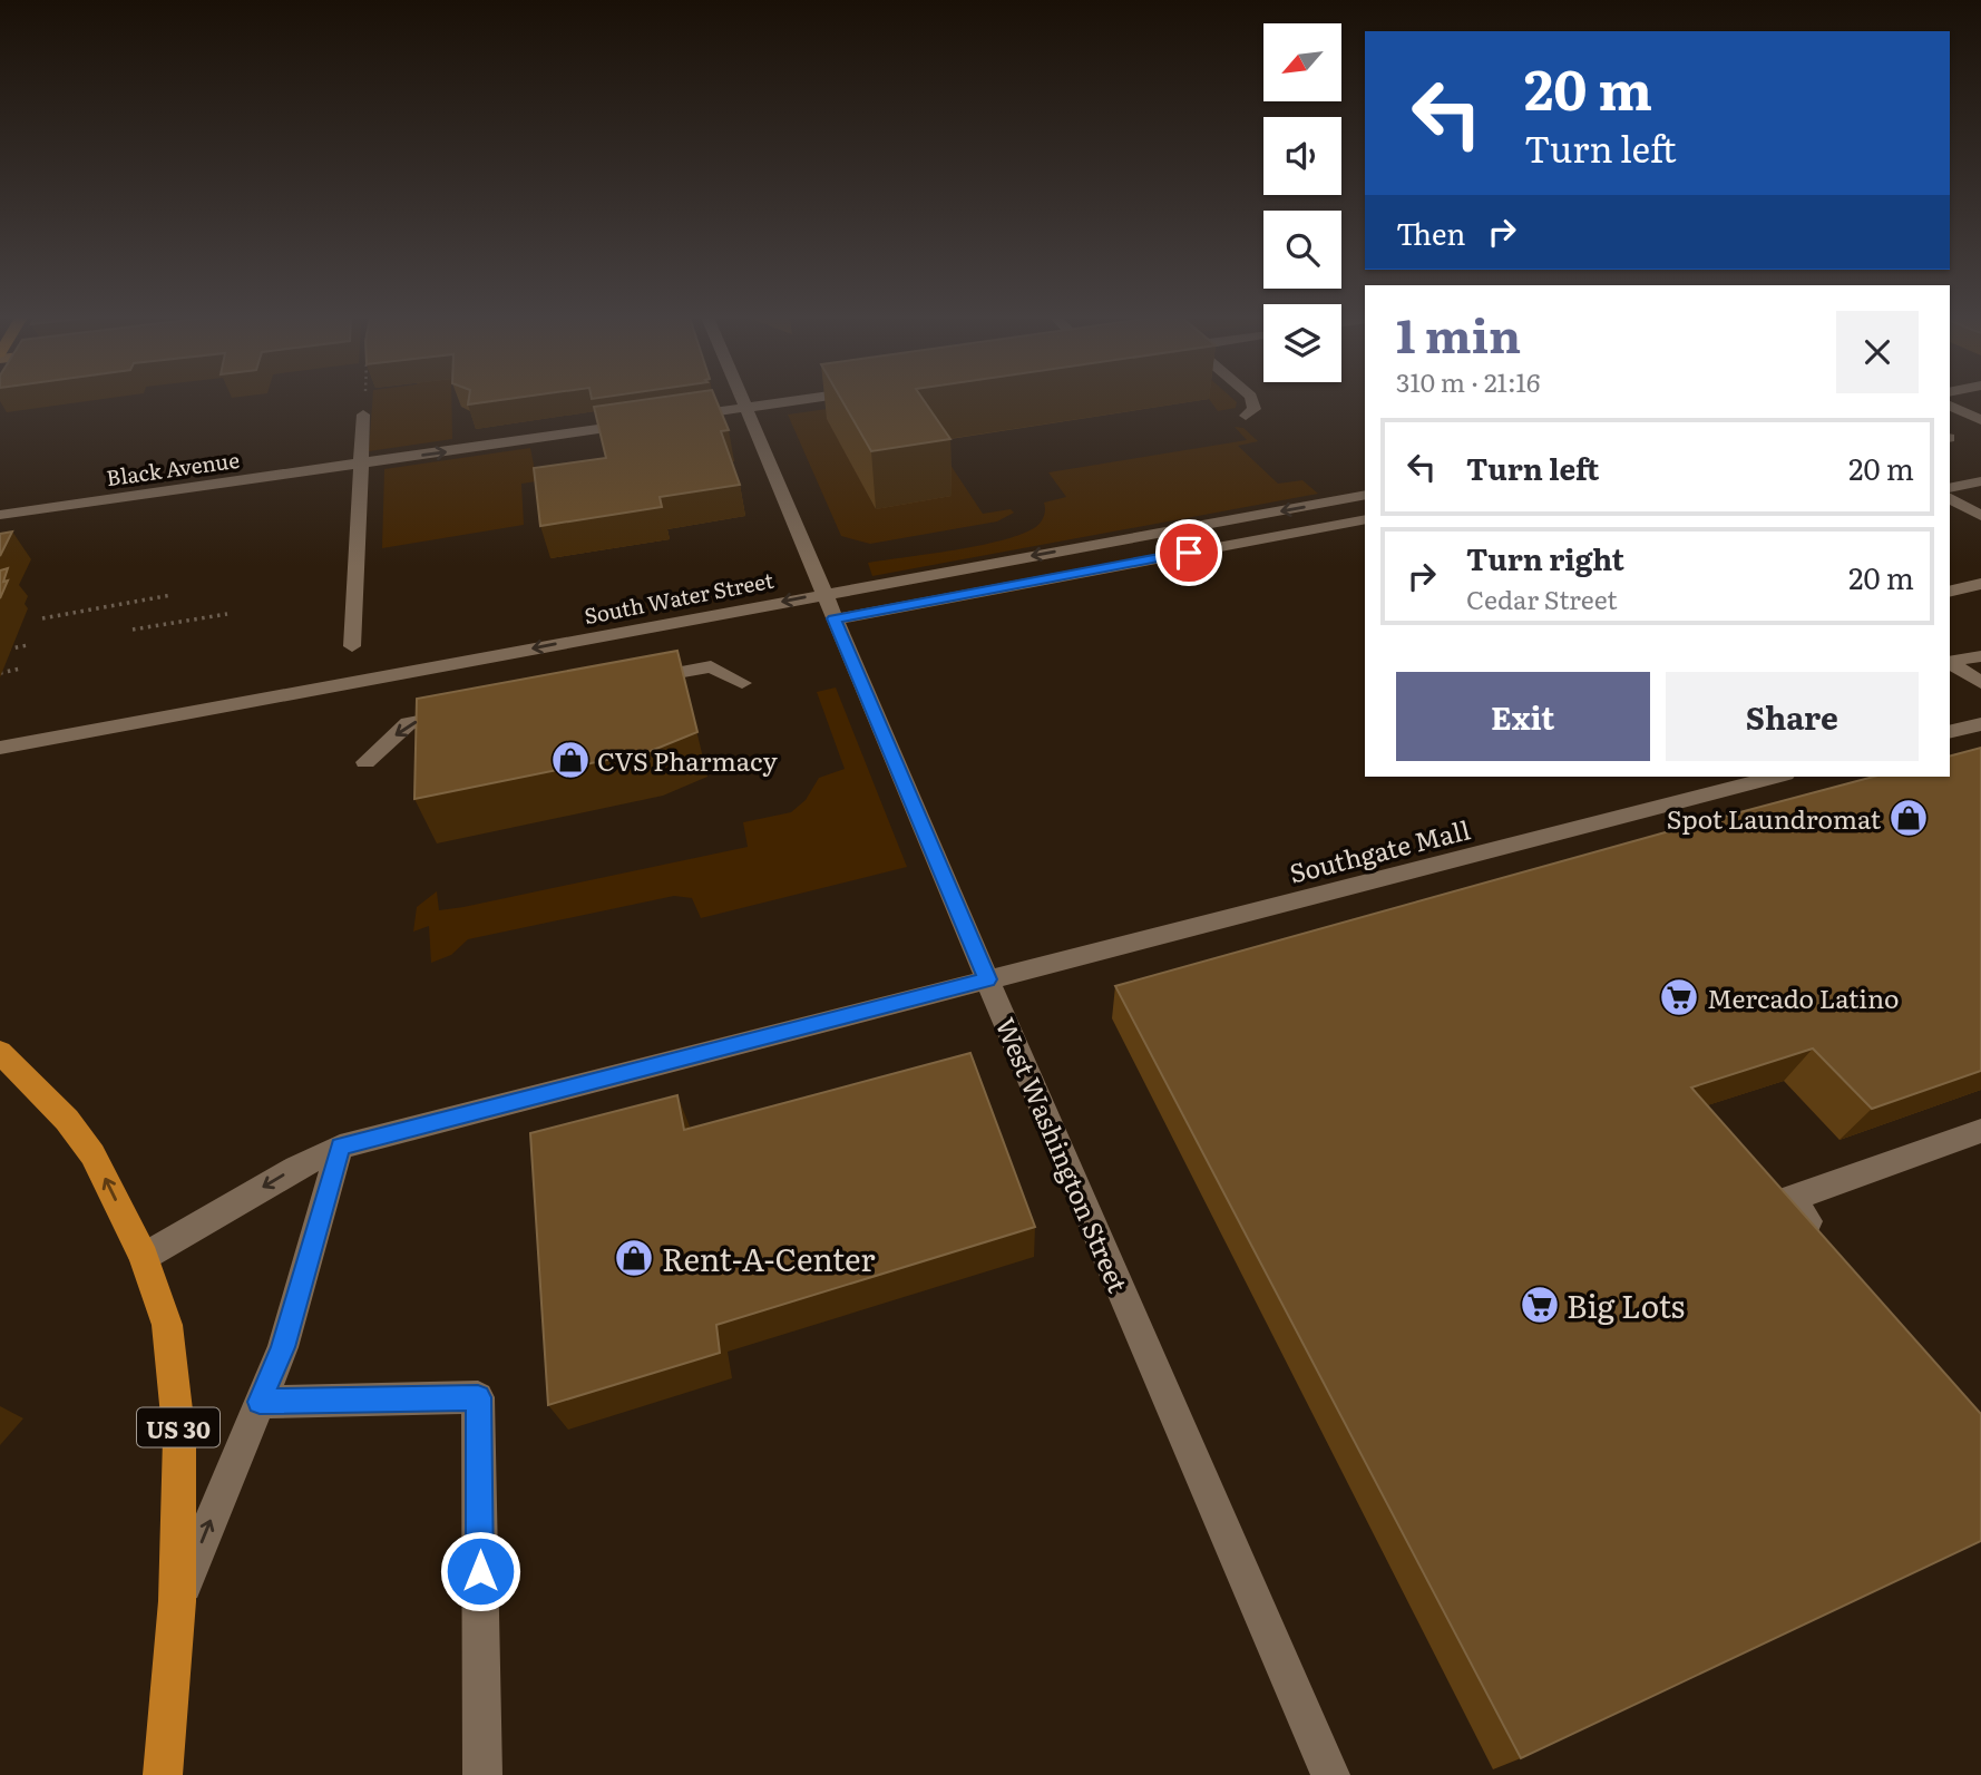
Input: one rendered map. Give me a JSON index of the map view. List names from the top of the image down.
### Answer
{
  "streets": {
    "highway": ["US 30"],
    "street": [
      "Black Avenue",
      "South Water Street",
      "Southgate Mall",
      "West Washington Street"
    ]
  },
  "crossings": [
    ["South Water Street", "West Washington Street"],
    ["Southgate Mall", "West Washington Street"],
    ["Southgate Mall", "US 30"]
  ],
  "one_way": ["Black Avenue"],
  "places": {
    "shop": ["CVS Pharmacy", "Spot Laundromat", "Rent-A-Center"],
    "supermarket": ["Mercado Latino", "Big Lots"]
  },
  "north": "bottom left",
  "page": {
    "turn": ["20 m", "Turn left"],
    "then": "Then",
    "heading": ["1 min", "310 m · 21:16"],
    "list": [
      {
        "name": "Turn left",
        "value": "20 m"
      },
      {
        "name": "Turn right",
        "note": "Cedar Street",
        "value": "20 m"
      }
    ],
    "buttons": ["Exit", "Share"]
  }
}
